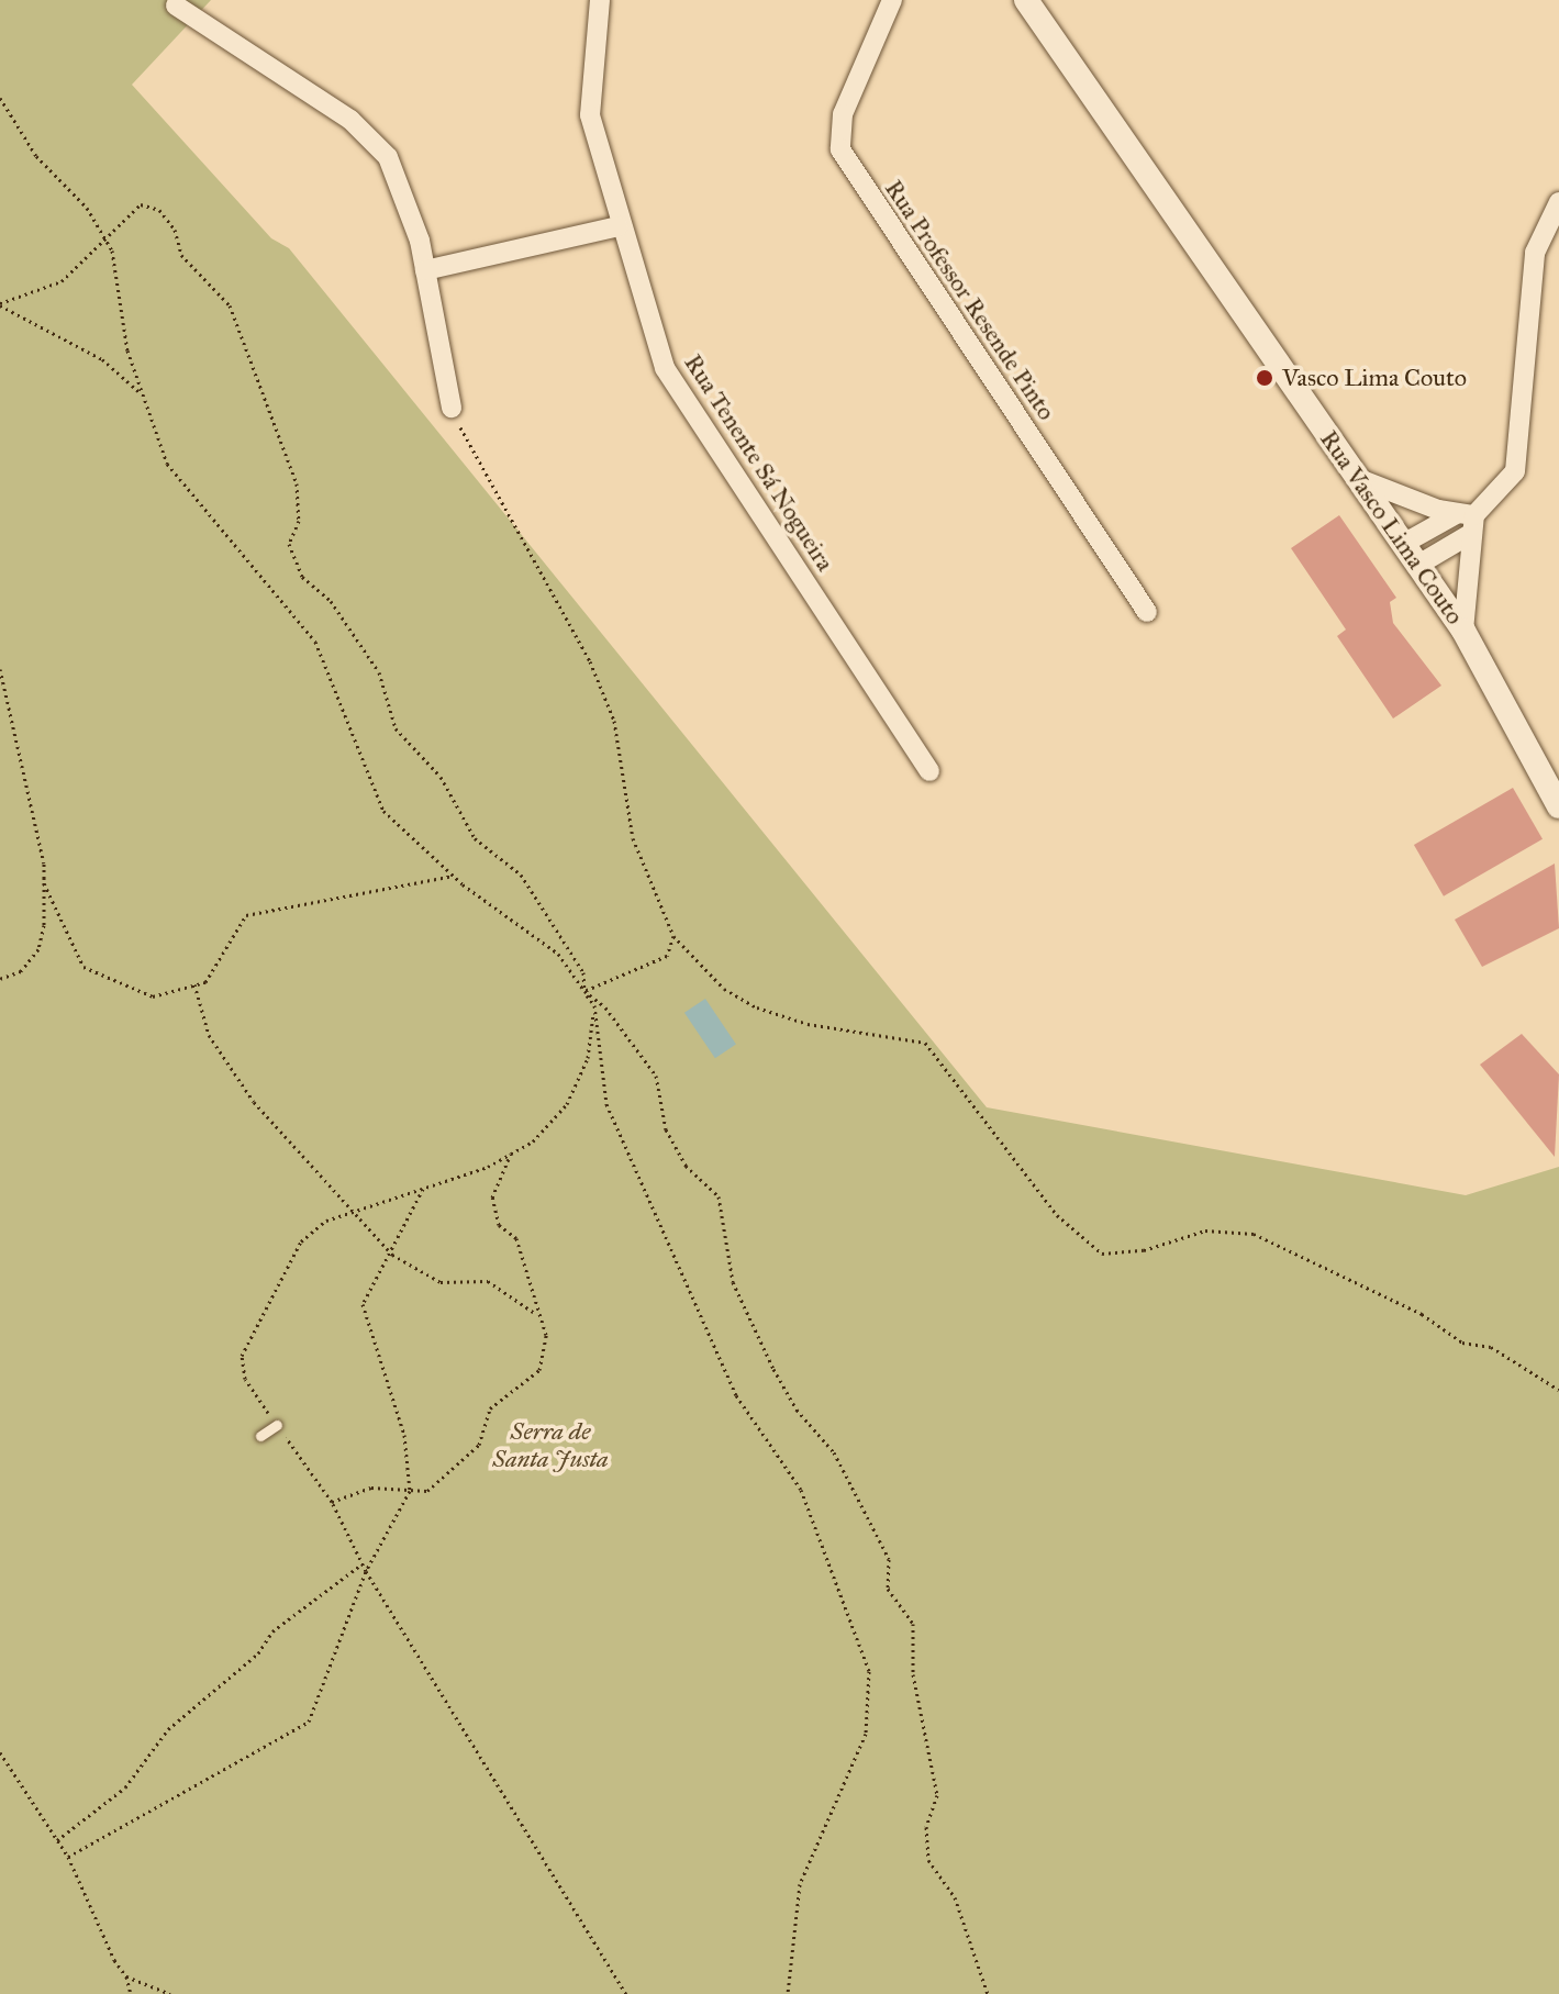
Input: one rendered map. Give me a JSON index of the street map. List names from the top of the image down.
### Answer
{
  "streets": {
    "street": ["Rua Professor Resende Pinto", "Rua Tenente Sá Nogueira", "Rua Vasco Lima Couto"]
  },
  "parks": ["Serra de Santa Justa"],
  "places": ["Vasco Lima Couto"]
}
